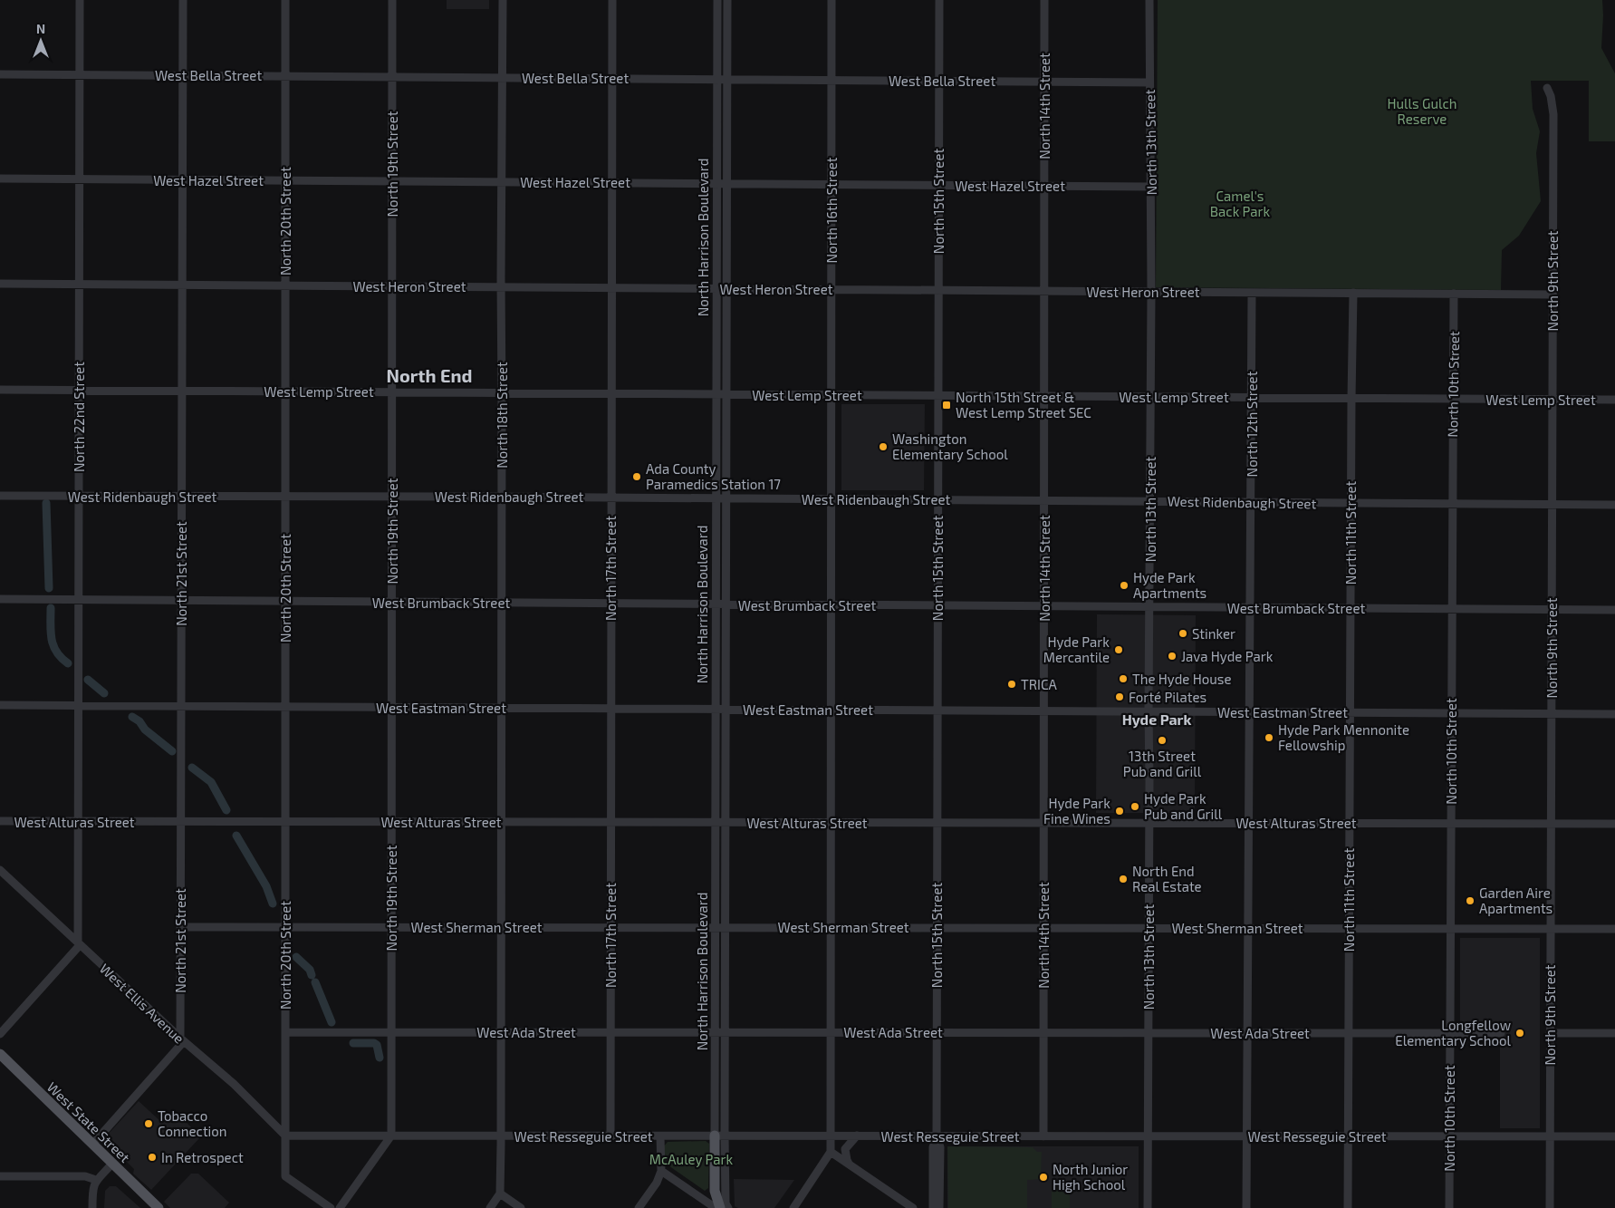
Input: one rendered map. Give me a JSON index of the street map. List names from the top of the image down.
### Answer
{
  "streets": {
    "main road": ["North Harrison Boulevard", "West State Street"],
    "street": [
      "West Bella Street",
      "North 14th Street",
      "North 13th Street",
      "North 19th Street",
      "West Hazel Street",
      "North 15th Street",
      "North 16th Street",
      "North 20th Street",
      "North 9th Street",
      "West Heron Street",
      "North 10th Street",
      "West Lemp Street",
      "North 18th Street",
      "North 22nd Street",
      "North 12th Street",
      "West Ridenbaugh Street",
      "North 11th Street",
      "North 17th Street",
      "North 21st Street",
      "West Brumback Street",
      "West Eastman Street",
      "West Alturas Street",
      "West Sherman Street",
      "West Ellis Avenue",
      "West Ada Street",
      "West Resseguie Street"
    ]
  },
  "crossings": [
    ["West Bella Street", "North 14th Street"],
    ["West Bella Street", "North 13th Street"],
    ["West Bella Street", "North 19th Street"],
    ["West Bella Street", "North 15th Street"],
    ["West Bella Street", "North 16th Street"],
    ["West Bella Street", "North 20th Street"],
    ["West Bella Street", "North Harrison Boulevard"],
    ["West Bella Street", "North 18th Street"],
    ["West Bella Street", "North 22nd Street"],
    ["West Bella Street", "North 17th Street"],
    ["West Bella Street", "North 21st Street"],
    ["North 14th Street", "West Hazel Street"],
    ["North 14th Street", "West Heron Street"],
    ["North 14th Street", "West Lemp Street"],
    ["North 14th Street", "West Ridenbaugh Street"],
    ["North 14th Street", "West Brumback Street"],
    ["North 14th Street", "West Eastman Street"],
    ["North 14th Street", "West Alturas Street"],
    ["North 14th Street", "West Sherman Street"],
    ["North 14th Street", "West Ada Street"],
    ["North 14th Street", "West Resseguie Street"],
    ["North 13th Street", "West Hazel Street"],
    ["North 13th Street", "West Heron Street"],
    ["North 13th Street", "West Lemp Street"],
    ["North 13th Street", "West Ridenbaugh Street"],
    ["North 13th Street", "West Brumback Street"],
    ["North 13th Street", "West Eastman Street"],
    ["North 13th Street", "West Alturas Street"],
    ["North 13th Street", "West Sherman Street"],
    ["North 13th Street", "West Ada Street"],
    ["North 13th Street", "West Resseguie Street"],
    ["North 19th Street", "West Hazel Street"],
    ["North 19th Street", "West Heron Street"],
    ["North 19th Street", "West Lemp Street"],
    ["North 19th Street", "West Ridenbaugh Street"],
    ["North 19th Street", "West Brumback Street"],
    ["North 19th Street", "West Eastman Street"],
    ["North 19th Street", "West Alturas Street"],
    ["North 19th Street", "West Sherman Street"],
    ["North 19th Street", "West Ada Street"],
    ["North 19th Street", "West Resseguie Street"],
    ["West Hazel Street", "North 15th Street"],
    ["West Hazel Street", "North 16th Street"],
    ["West Hazel Street", "North 20th Street"],
    ["West Hazel Street", "North Harrison Boulevard"],
    ["West Hazel Street", "North 18th Street"],
    ["West Hazel Street", "North 22nd Street"],
    ["West Hazel Street", "North 17th Street"],
    ["West Hazel Street", "North 21st Street"],
    ["North 15th Street", "West Heron Street"],
    ["North 15th Street", "West Lemp Street"],
    ["North 15th Street", "West Ridenbaugh Street"],
    ["North 15th Street", "West Brumback Street"],
    ["North 15th Street", "West Eastman Street"],
    ["North 15th Street", "West Alturas Street"],
    ["North 15th Street", "West Sherman Street"],
    ["North 15th Street", "West Ada Street"],
    ["North 15th Street", "West Resseguie Street"],
    ["North 16th Street", "West Heron Street"],
    ["North 16th Street", "West Lemp Street"],
    ["North 16th Street", "West Ridenbaugh Street"],
    ["North 16th Street", "West Brumback Street"],
    ["North 16th Street", "West Eastman Street"],
    ["North 16th Street", "West Alturas Street"],
    ["North 16th Street", "West Sherman Street"],
    ["North 16th Street", "West Ada Street"],
    ["North 16th Street", "West Resseguie Street"],
    ["North 20th Street", "West Heron Street"],
    ["North 20th Street", "West Lemp Street"],
    ["North 20th Street", "West Ridenbaugh Street"],
    ["North 20th Street", "West Brumback Street"],
    ["North 20th Street", "West Eastman Street"],
    ["North 20th Street", "West Alturas Street"],
    ["North 20th Street", "West Sherman Street"],
    ["North 20th Street", "West Ellis Avenue"],
    ["North 20th Street", "West Ada Street"],
    ["North 20th Street", "West Resseguie Street"],
    ["North Harrison Boulevard", "West Heron Street"],
    ["North Harrison Boulevard", "West Lemp Street"],
    ["North Harrison Boulevard", "West Ridenbaugh Street"],
    ["North Harrison Boulevard", "West Brumback Street"],
    ["North Harrison Boulevard", "West Eastman Street"],
    ["North Harrison Boulevard", "West Alturas Street"],
    ["North Harrison Boulevard", "West Sherman Street"],
    ["North Harrison Boulevard", "West Ada Street"],
    ["North Harrison Boulevard", "West Resseguie Street"],
    ["North 9th Street", "West Heron Street"],
    ["North 9th Street", "West Lemp Street"],
    ["North 9th Street", "West Ridenbaugh Street"],
    ["North 9th Street", "West Brumback Street"],
    ["North 9th Street", "West Eastman Street"],
    ["North 9th Street", "West Alturas Street"],
    ["North 9th Street", "West Sherman Street"],
    ["North 9th Street", "West Resseguie Street"],
    ["West Heron Street", "North 10th Street"],
    ["West Heron Street", "North 18th Street"],
    ["West Heron Street", "North 22nd Street"],
    ["West Heron Street", "North 12th Street"],
    ["West Heron Street", "North 11th Street"],
    ["West Heron Street", "North 17th Street"],
    ["West Heron Street", "North 21st Street"],
    ["North 10th Street", "West Lemp Street"],
    ["North 10th Street", "West Ridenbaugh Street"],
    ["North 10th Street", "West Brumback Street"],
    ["North 10th Street", "West Eastman Street"],
    ["North 10th Street", "West Alturas Street"],
    ["North 10th Street", "West Sherman Street"],
    ["North 10th Street", "West Ada Street"],
    ["North 10th Street", "West Resseguie Street"],
    ["West Lemp Street", "North 18th Street"],
    ["West Lemp Street", "North 22nd Street"],
    ["West Lemp Street", "North 12th Street"],
    ["West Lemp Street", "North 11th Street"],
    ["West Lemp Street", "North 17th Street"],
    ["West Lemp Street", "North 21st Street"],
    ["North 18th Street", "West Ridenbaugh Street"],
    ["North 18th Street", "West Brumback Street"],
    ["North 18th Street", "West Eastman Street"],
    ["North 18th Street", "West Alturas Street"],
    ["North 18th Street", "West Sherman Street"],
    ["North 18th Street", "West Ada Street"],
    ["North 18th Street", "West Resseguie Street"],
    ["North 22nd Street", "West Ridenbaugh Street"],
    ["North 22nd Street", "West Brumback Street"],
    ["North 22nd Street", "West Eastman Street"],
    ["North 22nd Street", "West Alturas Street"],
    ["North 22nd Street", "West Ellis Avenue"],
    ["North 12th Street", "West Ridenbaugh Street"],
    ["North 12th Street", "West Brumback Street"],
    ["North 12th Street", "West Eastman Street"],
    ["North 12th Street", "West Alturas Street"],
    ["North 12th Street", "West Sherman Street"],
    ["North 12th Street", "West Ada Street"],
    ["North 12th Street", "West Resseguie Street"],
    ["West Ridenbaugh Street", "North 11th Street"],
    ["West Ridenbaugh Street", "North 17th Street"],
    ["West Ridenbaugh Street", "North 21st Street"],
    ["North 11th Street", "West Brumback Street"],
    ["North 11th Street", "West Eastman Street"],
    ["North 11th Street", "West Alturas Street"],
    ["North 11th Street", "West Sherman Street"],
    ["North 11th Street", "West Ada Street"],
    ["North 11th Street", "West Resseguie Street"],
    ["North 17th Street", "West Brumback Street"],
    ["North 17th Street", "West Eastman Street"],
    ["North 17th Street", "West Alturas Street"],
    ["North 17th Street", "West Sherman Street"],
    ["North 17th Street", "West Ada Street"],
    ["North 17th Street", "West Resseguie Street"],
    ["North 21st Street", "West Brumback Street"],
    ["North 21st Street", "West Eastman Street"],
    ["North 21st Street", "West Alturas Street"],
    ["North 21st Street", "West Sherman Street"],
    ["North 21st Street", "West Ellis Avenue"],
    ["West Ellis Avenue", "West Resseguie Street"]
  ],
  "districts": ["North End", "Hyde Park"],
  "parks": ["Hulls Gulch Reserve", "Camel's Back Park", "McAuley Park"],
  "places": {
    "transit": ["North 15th Street & West Lemp Street SEC"],
    "other": [
      "Washington Elementary School",
      "Ada County Paramedics Station 17",
      "Hyde Park Apartments",
      "Stinker",
      "Hyde Park Mercantile",
      "Java Hyde Park",
      "The Hyde House",
      "TRICA",
      "Forté Pilates",
      "Hyde Park Mennonite Fellowship",
      "13th Street Pub and Grill",
      "Hyde Park Pub and Grill",
      "Hyde Park Fine Wines",
      "North End Real Estate",
      "Garden Aire Apartments",
      "Longfellow Elementary School",
      "Tobacco Connection",
      "In Retrospect",
      "North Junior High School"
    ]
  },
  "north": "top"
}
